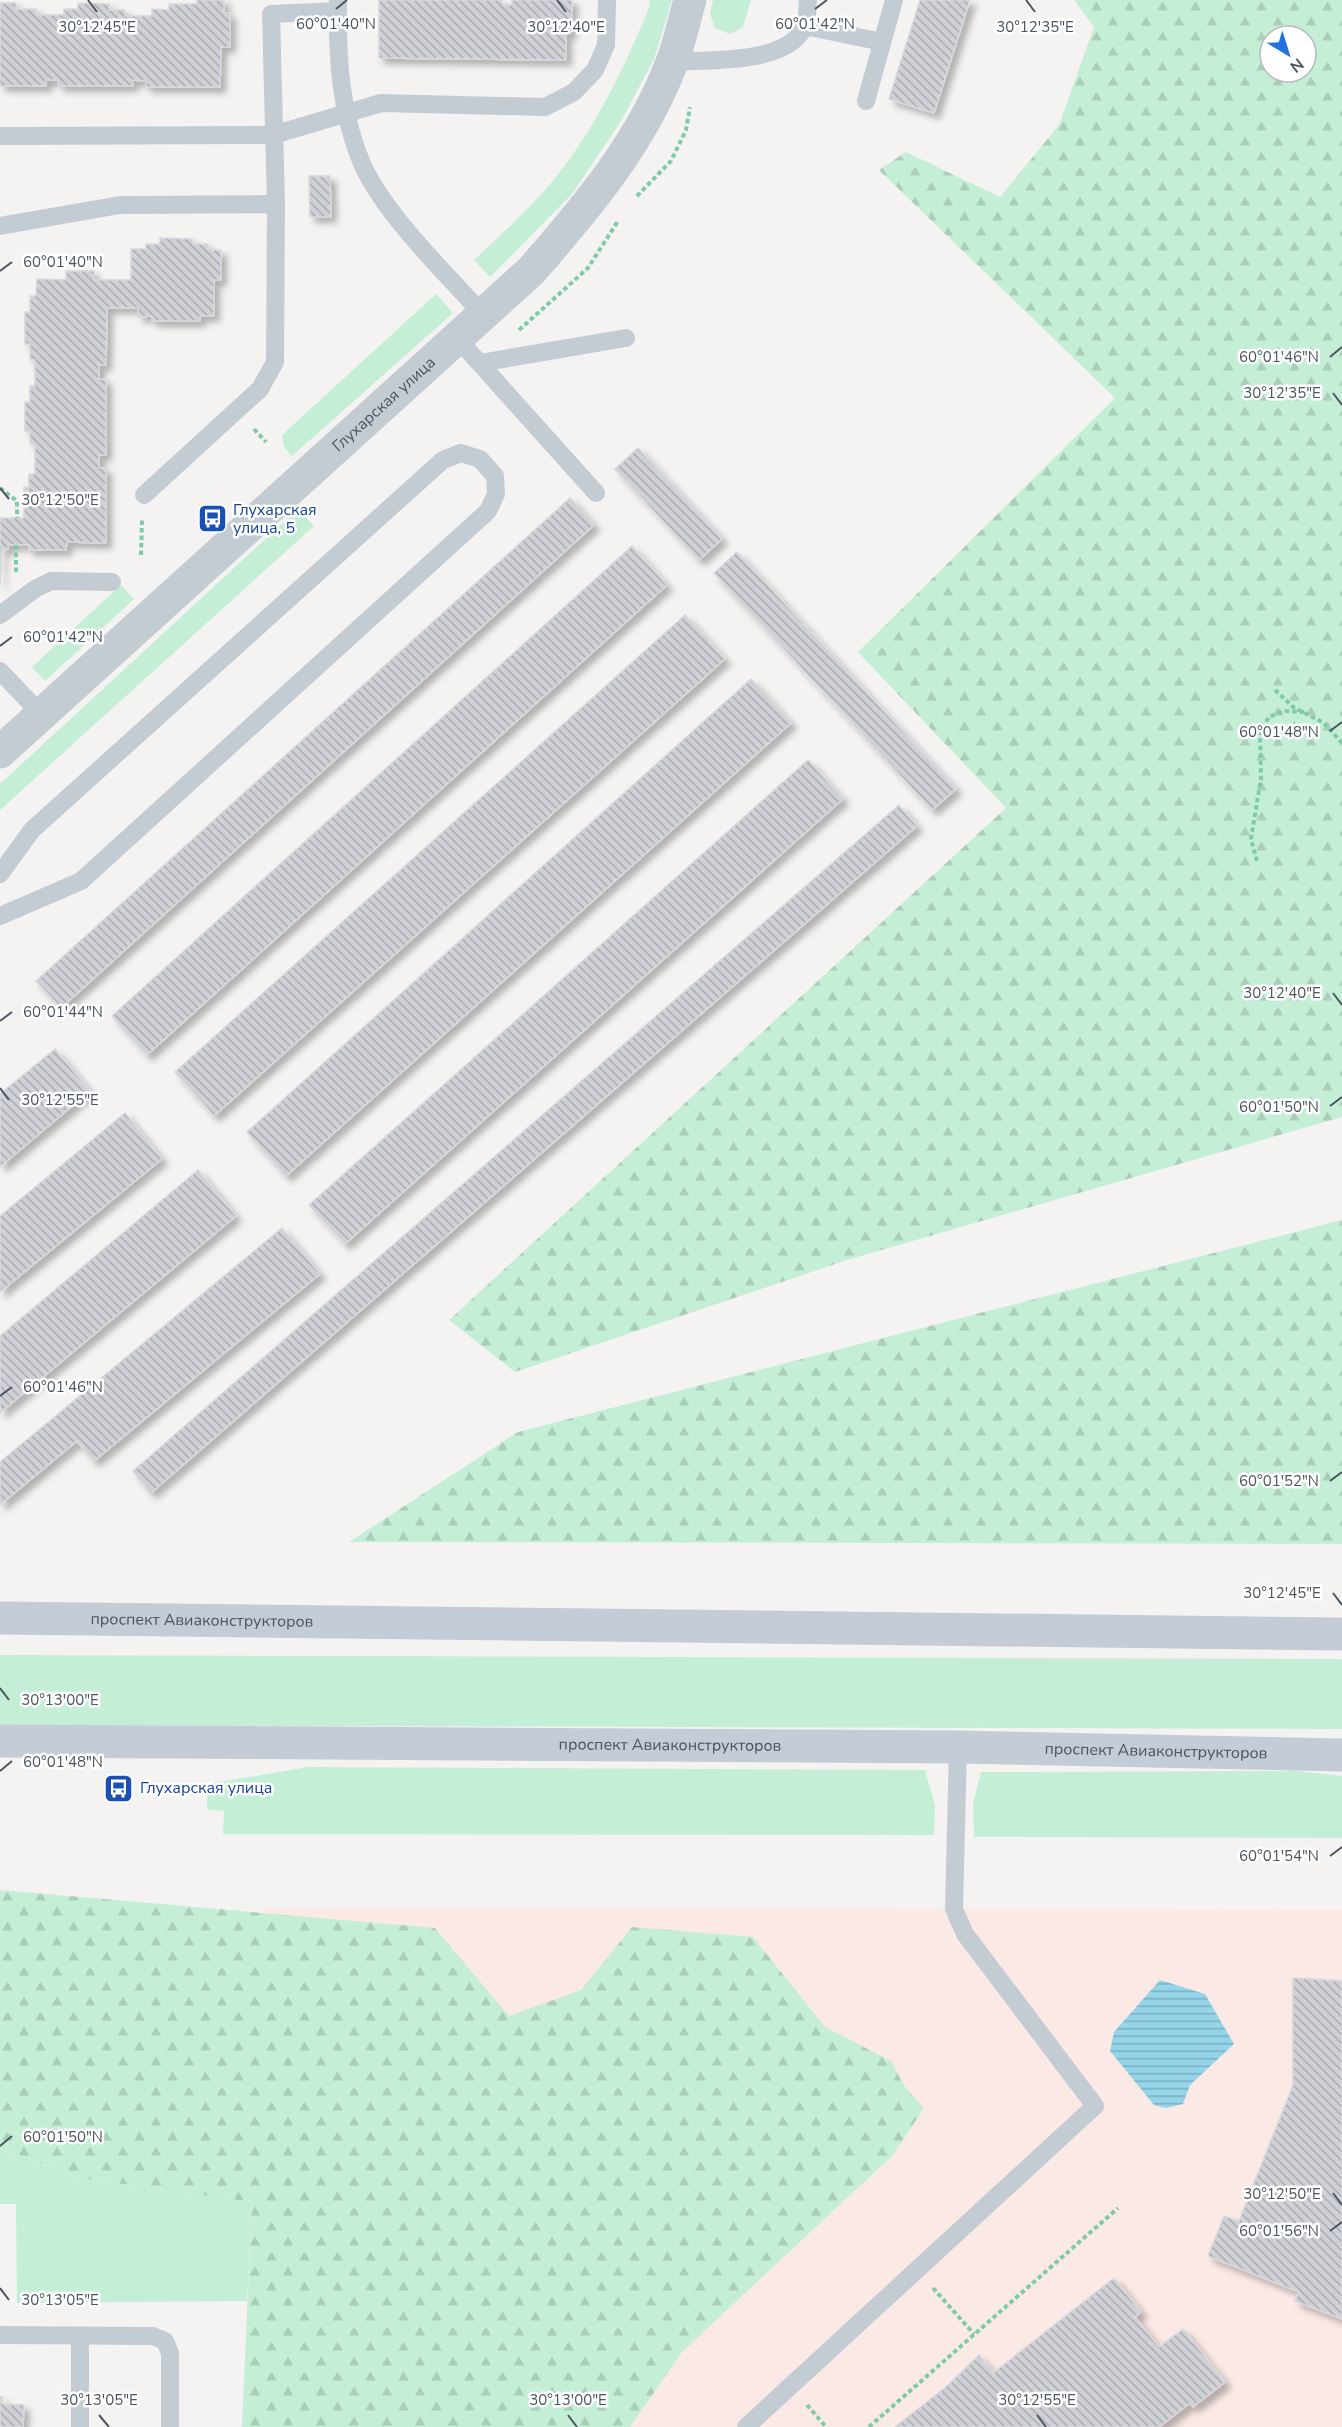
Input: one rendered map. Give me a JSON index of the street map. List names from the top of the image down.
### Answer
{
  "streets": {
    "street": ["Глухарская улица", "проспект Авиаконструкторов"]
  },
  "places": {
    "bus stop": ["Глухарская улица, 5", "Глухарская улица"]
  },
  "north": "bottom right",
  "coordinates": [
    "60°01'40\"N",
    "60°01'42\"N",
    "30°12'45\"E",
    "30°12'40\"E",
    "30°12'35\"E",
    "60°01'46\"N",
    "30°12'50\"E",
    "60°01'48\"N",
    "60°01'44\"N",
    "30°12'55\"E",
    "60°01'50\"N",
    "60°01'52\"N",
    "30°13'00\"E",
    "60°01'54\"N",
    "60°01'56\"N",
    "30°13'05\"E"
  ]
}
